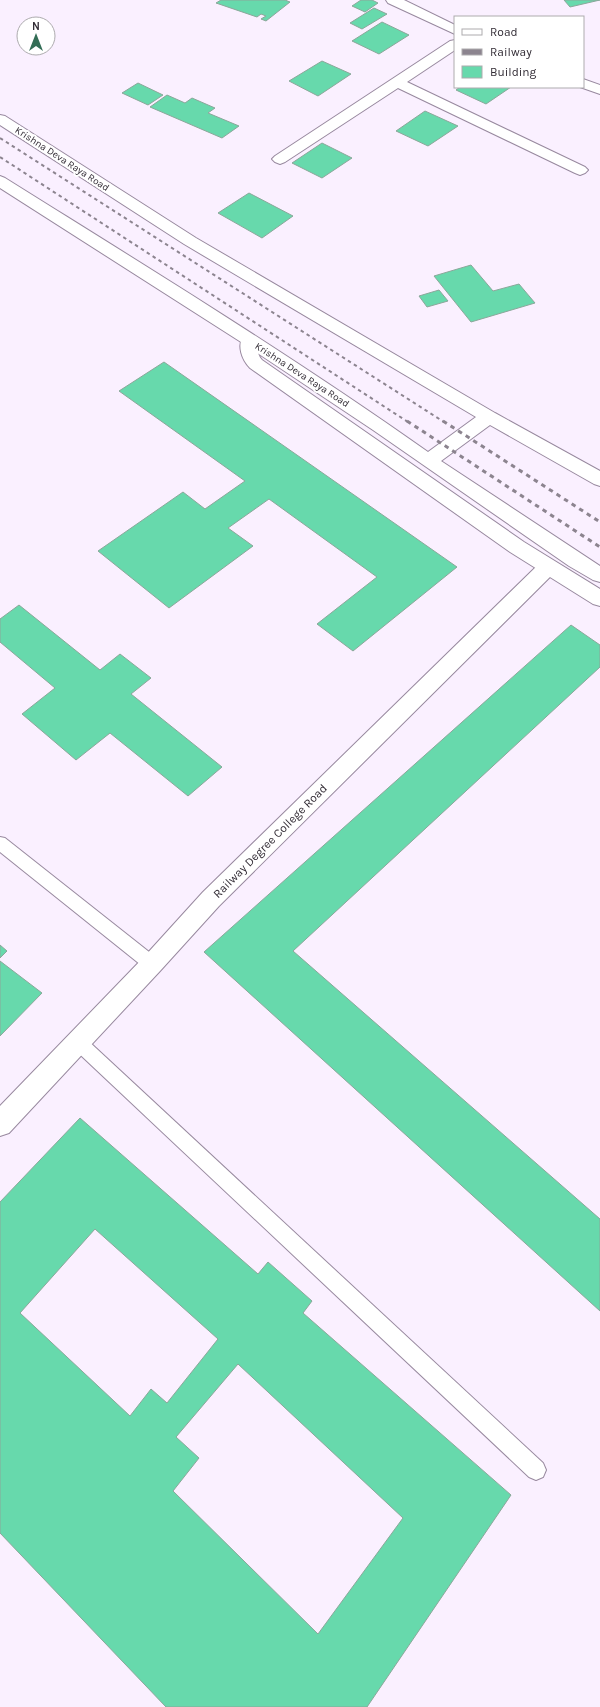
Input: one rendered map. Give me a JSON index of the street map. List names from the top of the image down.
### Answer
{
  "streets": {
    "street": ["Krishna Deva Raya Road", "Railway Degree College Road"]
  },
  "legend": ["Road", "Railway", "Building"],
  "north": "top"
}
